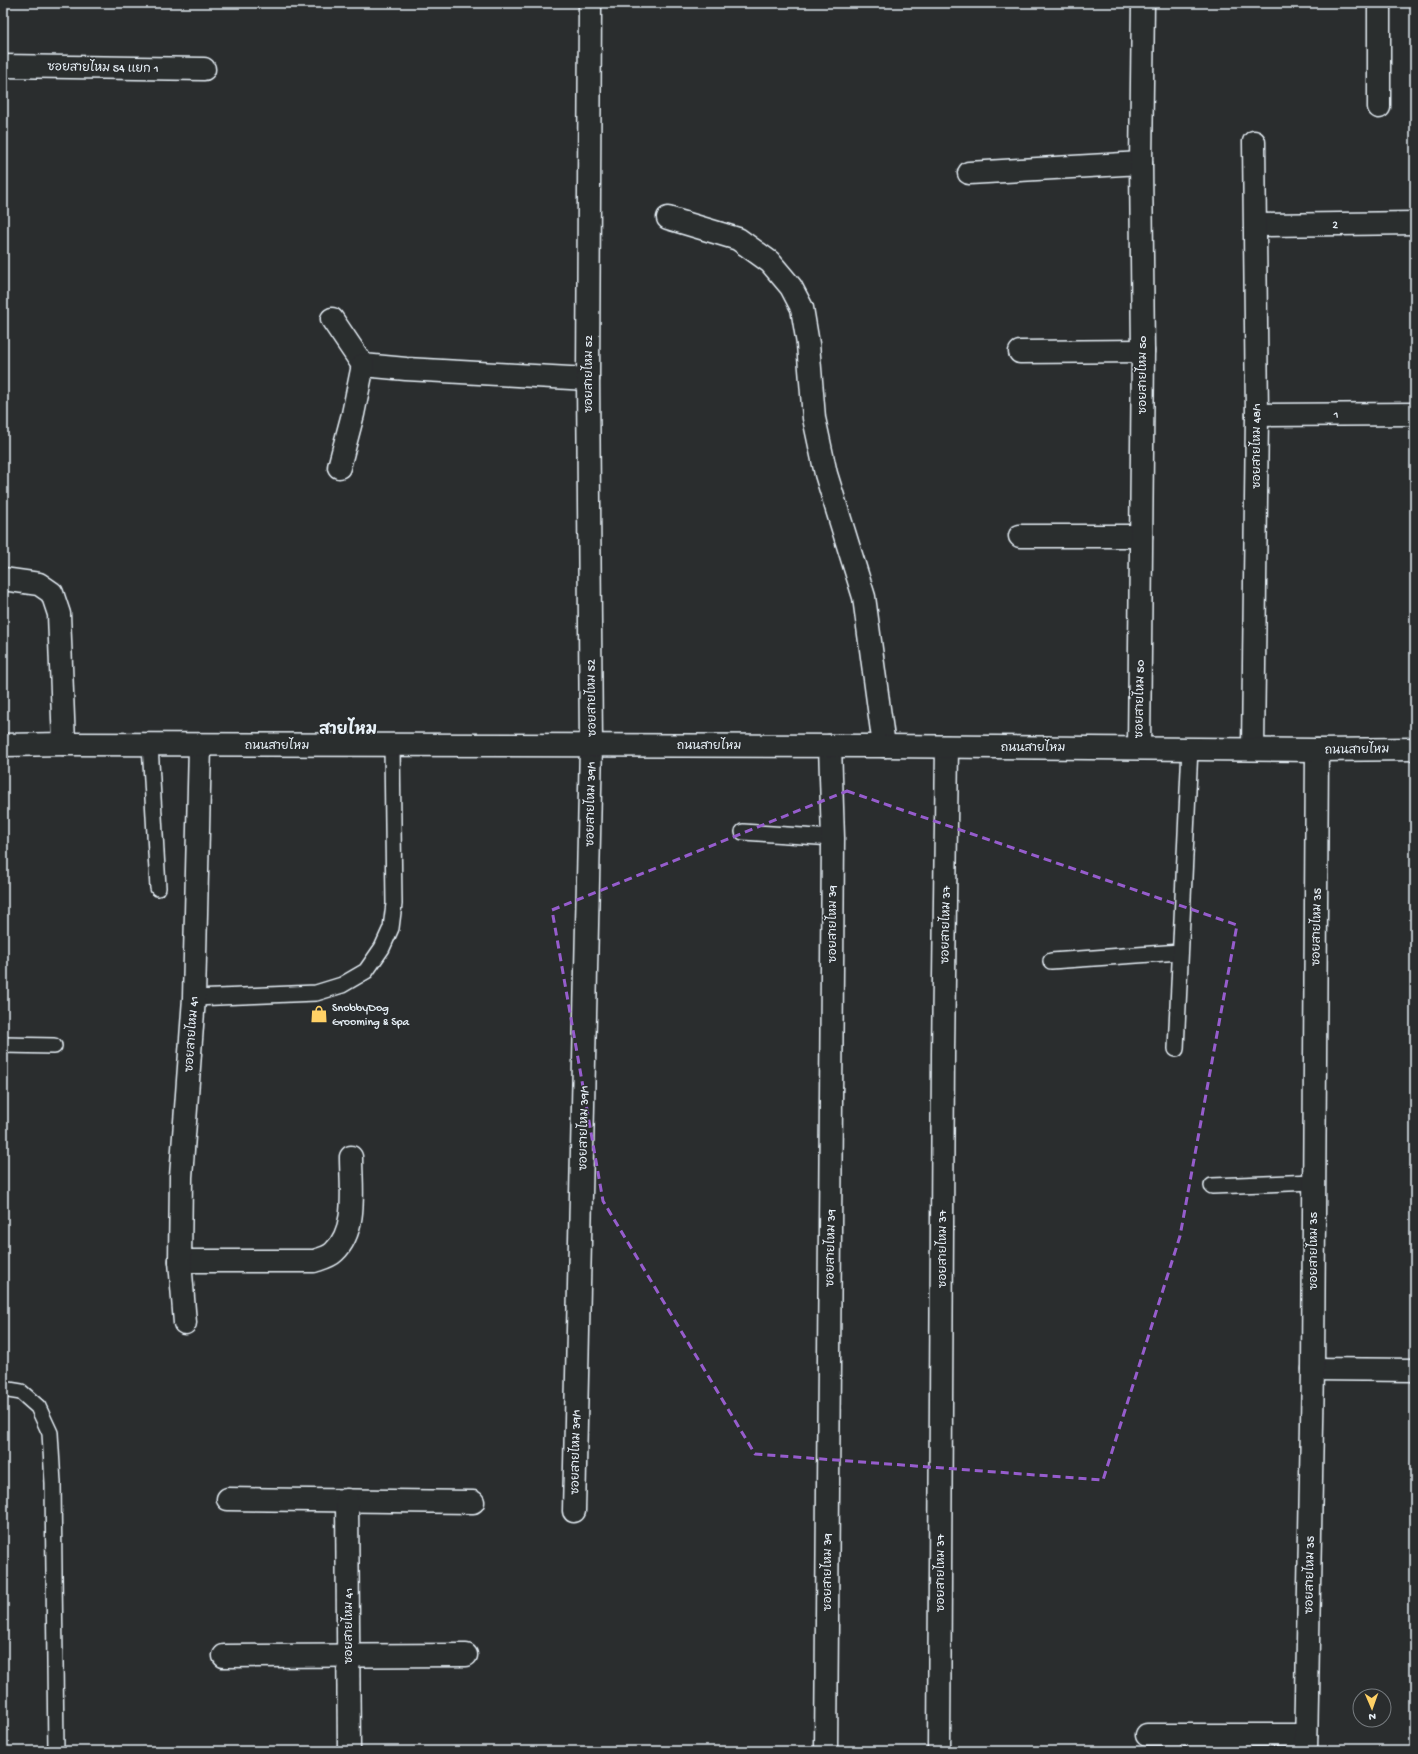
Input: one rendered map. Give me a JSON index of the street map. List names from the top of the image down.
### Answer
{
  "streets": {
    "street": [
      "ซอยสายไหม 54 แยก 1",
      "2",
      "ซอยสายไหม 52",
      "ซอยสายไหม 50",
      "1",
      "ซอยสายไหม 48/1",
      "ถนนสายไหม",
      "ซอยสายไหม 39/1",
      "ซอยสายไหม 39",
      "ซอยสายไหม 37",
      "ซอยสายไหม 35",
      "ซอยสายไหม 41"
    ]
  },
  "crossings": [
    ["2", "ซอยสายไหม 48/1"],
    ["ซอยสายไหม 52", "ถนนสายไหม"],
    ["ซอยสายไหม 52", "ซอยสายไหม 39/1"],
    ["ซอยสายไหม 50", "ถนนสายไหม"],
    ["1", "ซอยสายไหม 48/1"],
    ["ซอยสายไหม 48/1", "ถนนสายไหม"],
    ["ถนนสายไหม", "ซอยสายไหม 39/1"],
    ["ถนนสายไหม", "ซอยสายไหม 39"],
    ["ถนนสายไหม", "ซอยสายไหม 37"],
    ["ถนนสายไหม", "ซอยสายไหม 35"],
    ["ถนนสายไหม", "ซอยสายไหม 41"]
  ],
  "districts": ["สายไหม"],
  "places": {
    "shop": ["SnobbyDog Grooming & Spa"]
  },
  "north": "bottom"
}
